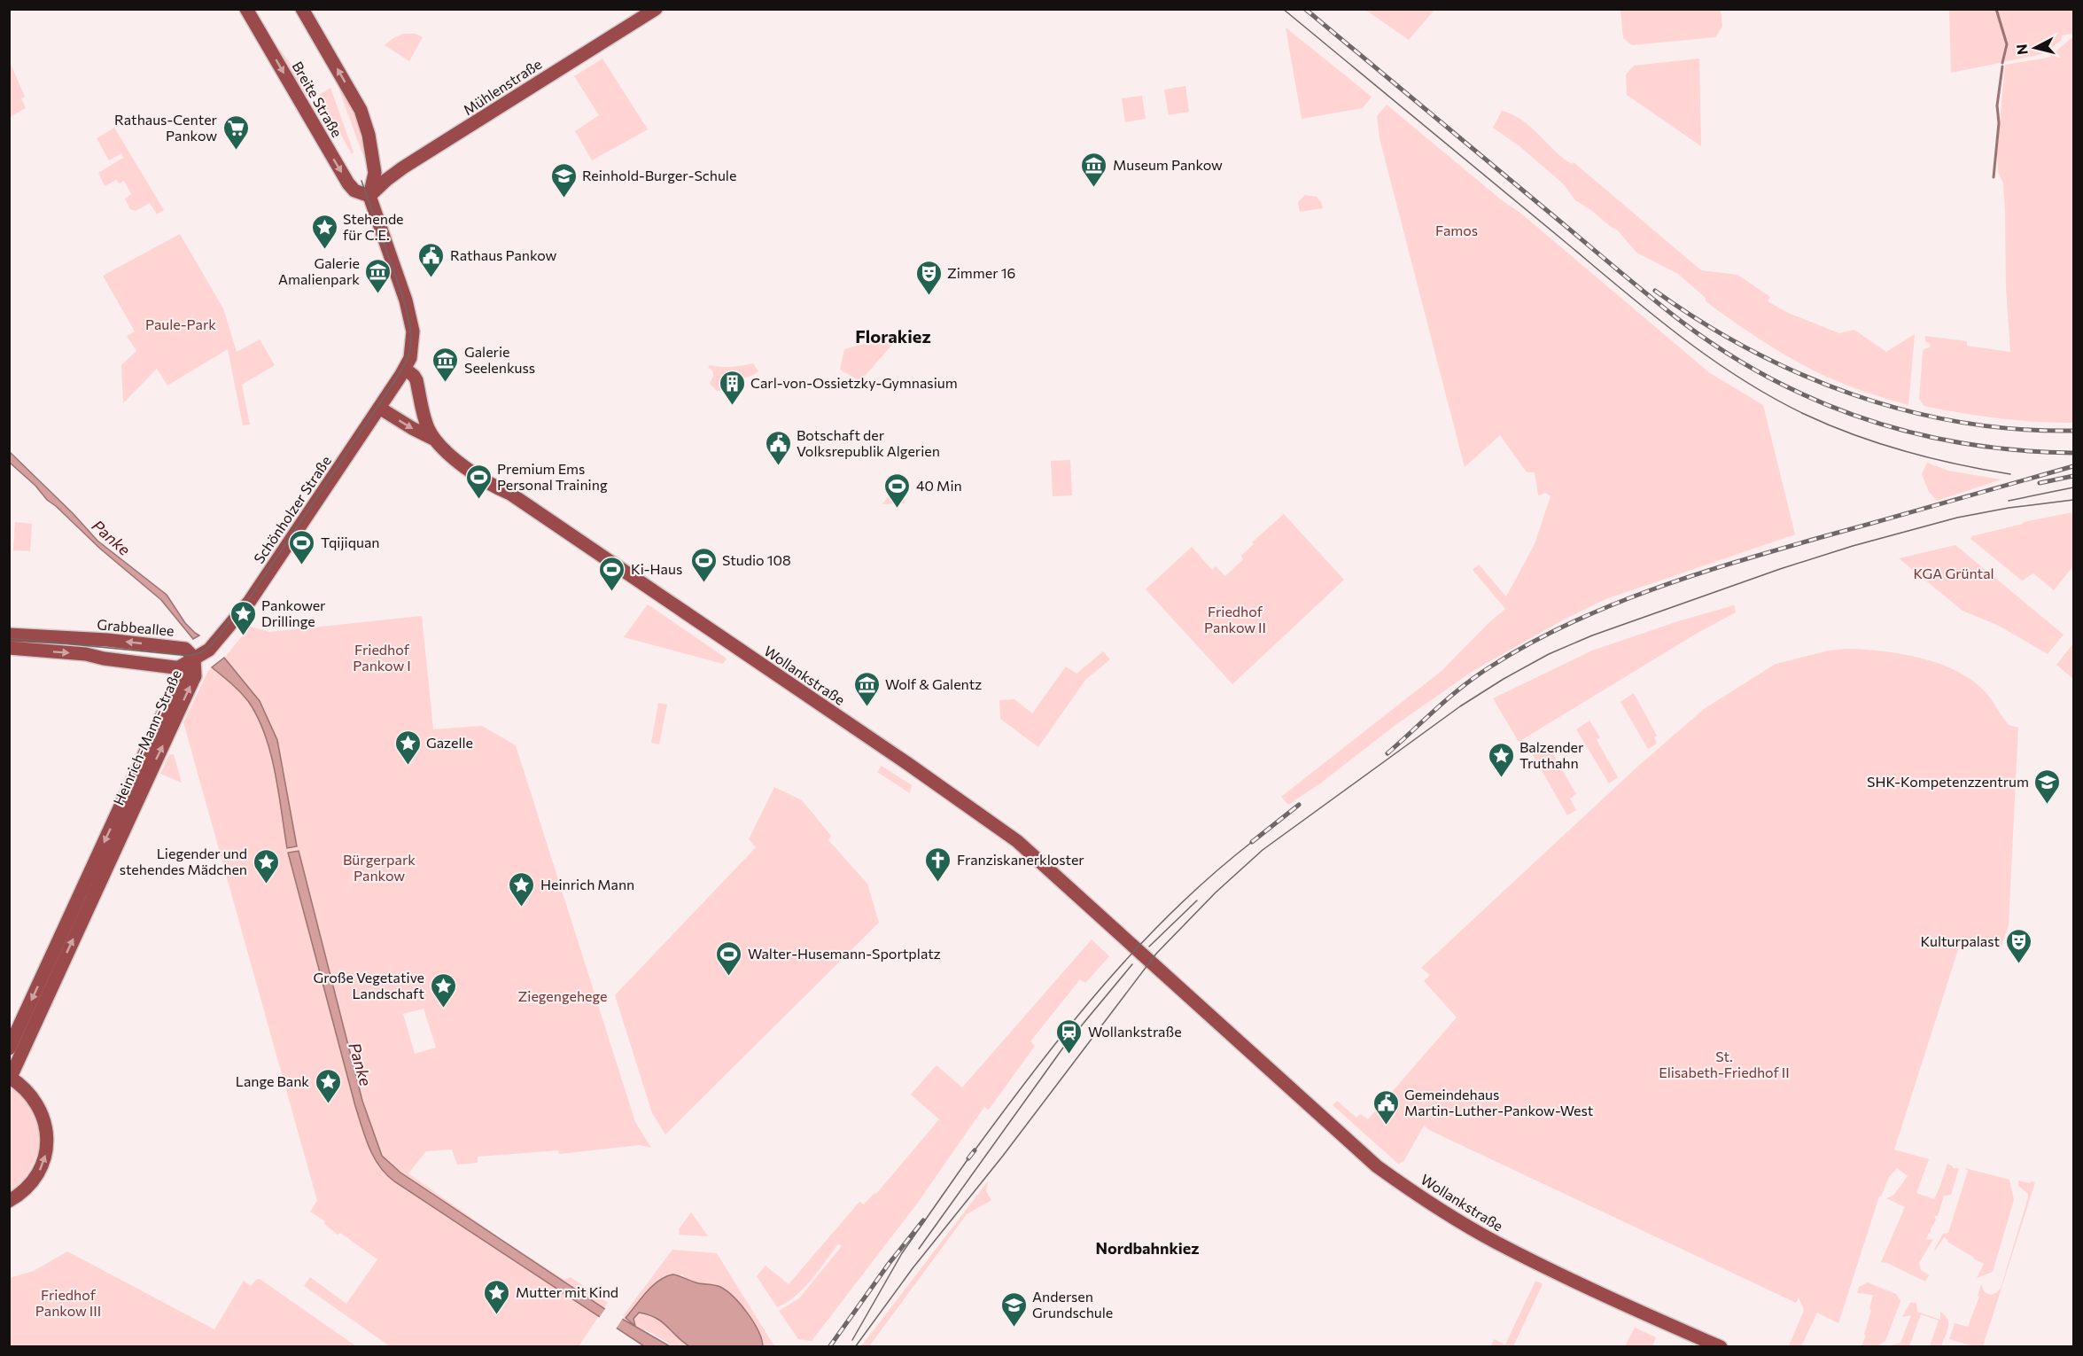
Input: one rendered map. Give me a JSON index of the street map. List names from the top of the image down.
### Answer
{
  "streets": {
    "main road": [
      "Mühlenstraße",
      "Breite Straße",
      "Schönholzer Straße",
      "Grabbeallee",
      "Wollankstraße",
      "Heinrich-Mann-Straße"
    ]
  },
  "crossings": [
    ["Mühlenstraße", "Breite Straße"],
    ["Breite Straße", "Schönholzer Straße"],
    ["Breite Straße", "Wollankstraße"],
    ["Schönholzer Straße", "Grabbeallee"],
    ["Schönholzer Straße", "Wollankstraße"],
    ["Schönholzer Straße", "Heinrich-Mann-Straße"],
    ["Grabbeallee", "Heinrich-Mann-Straße"]
  ],
  "districts": ["Florakiez", "Nordbahnkiez"],
  "water": ["Panke"],
  "parks": [
    "Famos",
    "Paule-Park",
    "KGA Grüntal",
    "Friedhof Pankow II",
    "Friedhof Pankow I",
    "Bürgerpark Pankow",
    "Ziegengehege",
    "St. Elisabeth-Friedhof II",
    "Friedhof Pankow III"
  ],
  "places": {
    "supermarket": ["Rathaus-Center Pankow"],
    "museum": [
      "Museum Pankow",
      "Galerie Amalienpark",
      "Galerie Seelenkuss",
      "Wolf & Galentz"
    ],
    "school or university": ["Reinhold-Burger-Schule", "SHK-Kompetenzzentrum", "Andersen Grundschule"],
    "place": [
      "Stehende für C.E.",
      "Pankower Drillinge",
      "Gazelle",
      "Balzender Truthahn",
      "Liegender und stehendes Mädchen",
      "Heinrich Mann",
      "Große Vegetative Landschaft",
      "Lange Bank",
      "Mutter mit Kind"
    ],
    "public building": ["Rathaus Pankow", "Botschaft der Volksrepublik Algerien", "Gemeindehaus Martin-Luther-Pankow-West"],
    "theatre": ["Zimmer 16", "Kulturpalast"],
    "building": ["Carl-von-Ossietzky-Gymnasium"],
    "sports": [
      "Premium Ems Personal Training",
      "40 Min",
      "Tqijiquan",
      "Studio 108",
      "Ki-Haus",
      "Walter-Husemann-Sportplatz"
    ],
    "church": ["Franziskanerkloster"],
    "station": ["Wollankstraße"]
  },
  "north": "left"
}
